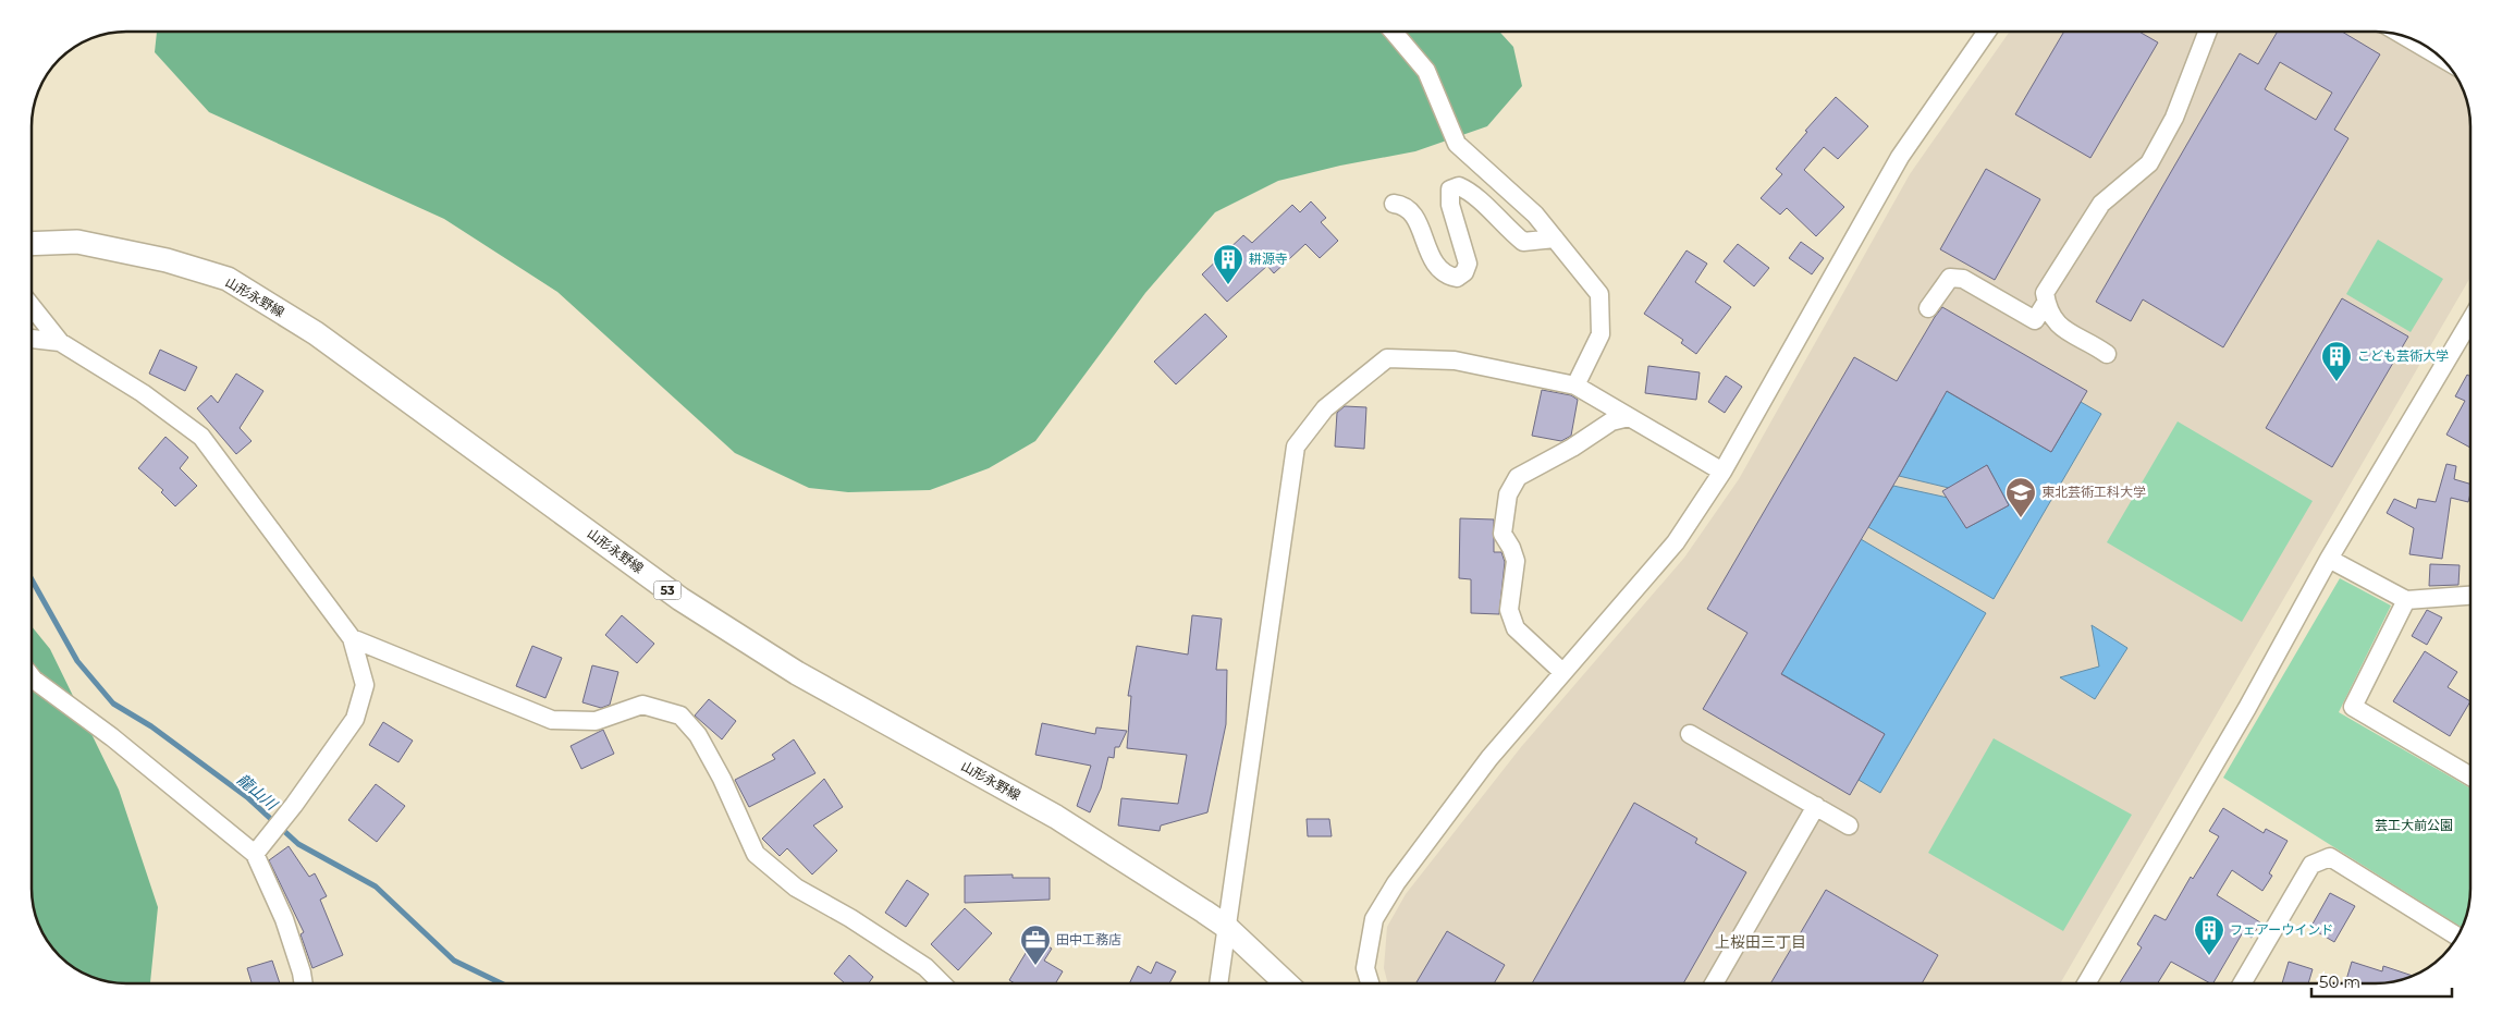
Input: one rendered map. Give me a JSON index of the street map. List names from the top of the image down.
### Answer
{
  "streets": {
    "main road": ["山形永野線", "53"]
  },
  "districts": ["上桜田三丁目"],
  "water": ["龍山川"],
  "parks": ["芸工大前公園"],
  "places": {
    "building": ["耕源寺", "こども芸術大学", "フェアーウインド"],
    "school or university": ["東北芸術工科大学"],
    "office": ["田中工務店"]
  },
  "scale_bar": "50 m"
}
